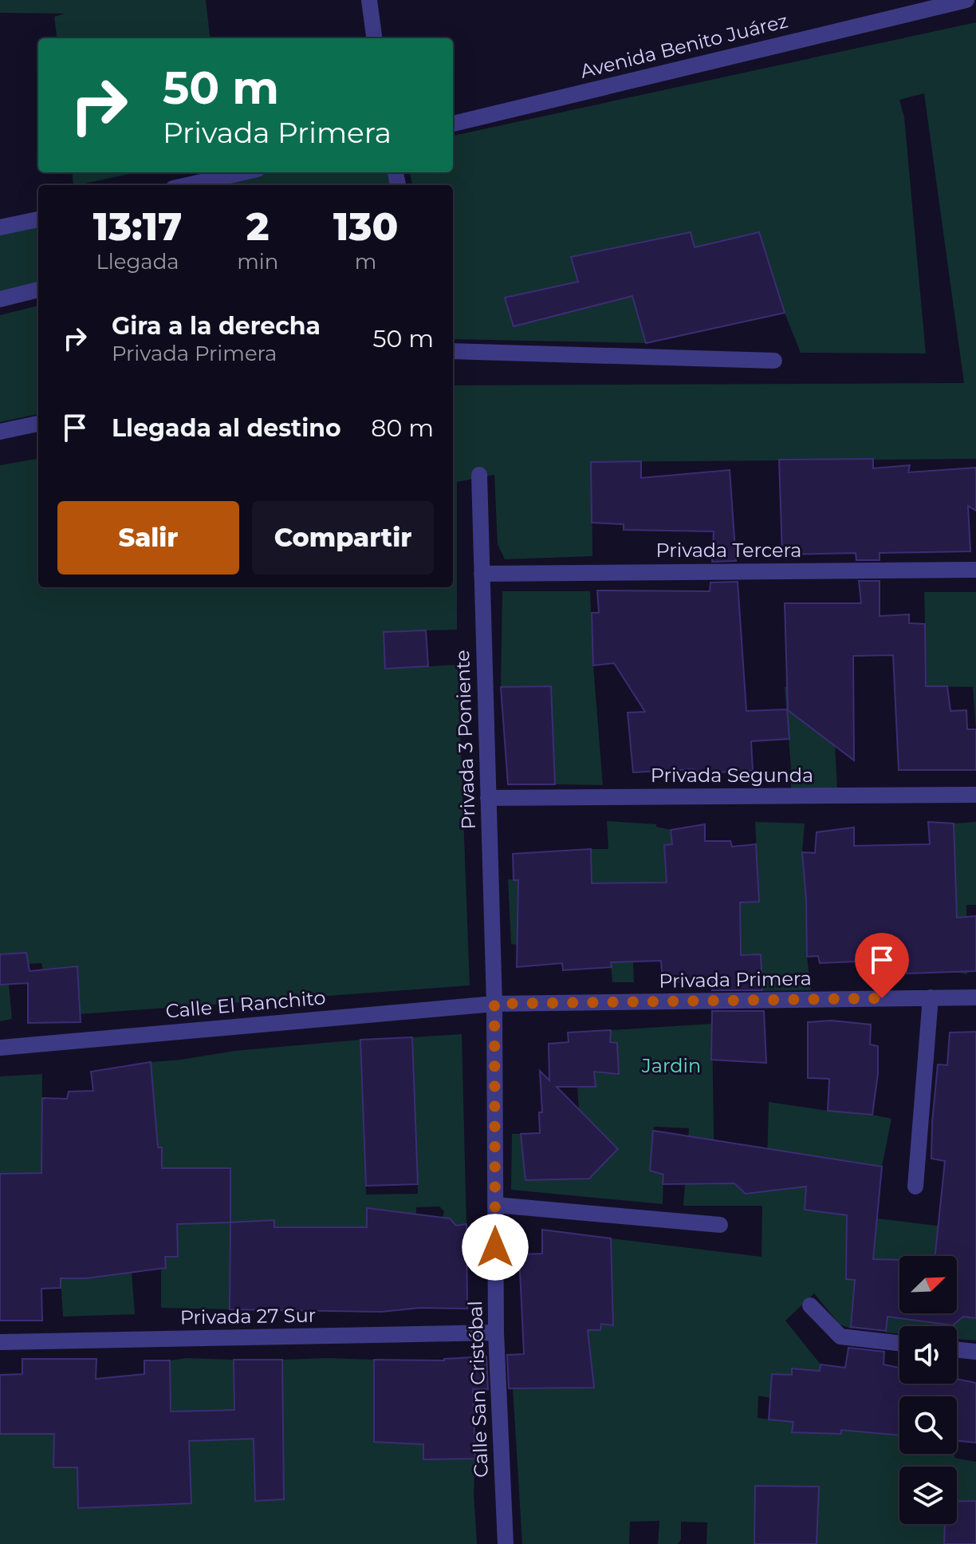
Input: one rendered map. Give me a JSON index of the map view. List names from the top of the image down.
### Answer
{
  "streets": {
    "street": [
      "Avenida Benito Juárez",
      "Privada Tercera",
      "Privada 3 Poniente",
      "Privada Segunda",
      "Privada Primera",
      "Calle El Ranchito",
      "Privada 27 Sur",
      "Calle San Cristóbal"
    ]
  },
  "crossings": [
    ["Privada Tercera", "Privada 3 Poniente"],
    ["Privada 3 Poniente", "Privada Segunda"],
    ["Privada 3 Poniente", "Privada Primera"],
    ["Privada 3 Poniente", "Calle El Ranchito"],
    ["Privada 3 Poniente", "Calle San Cristóbal"],
    ["Privada Primera", "Calle El Ranchito"],
    ["Privada Primera", "Calle San Cristóbal"],
    ["Calle El Ranchito", "Calle San Cristóbal"],
    ["Privada 27 Sur", "Calle San Cristóbal"]
  ],
  "parks": ["Jardin"],
  "north": "top right",
  "page": {
    "turn": ["50 m", "Privada Primera"],
    "eta": [
      "13:17",
      "Llegada",
      "2",
      "min",
      "130",
      "m"
    ],
    "list": [
      {
        "name": "Gira a la derecha",
        "note": "Privada Primera",
        "value": "50 m"
      },
      {
        "name": "Llegada al destino",
        "value": "80 m"
      }
    ],
    "buttons": ["Salir", "Compartir"]
  }
}
